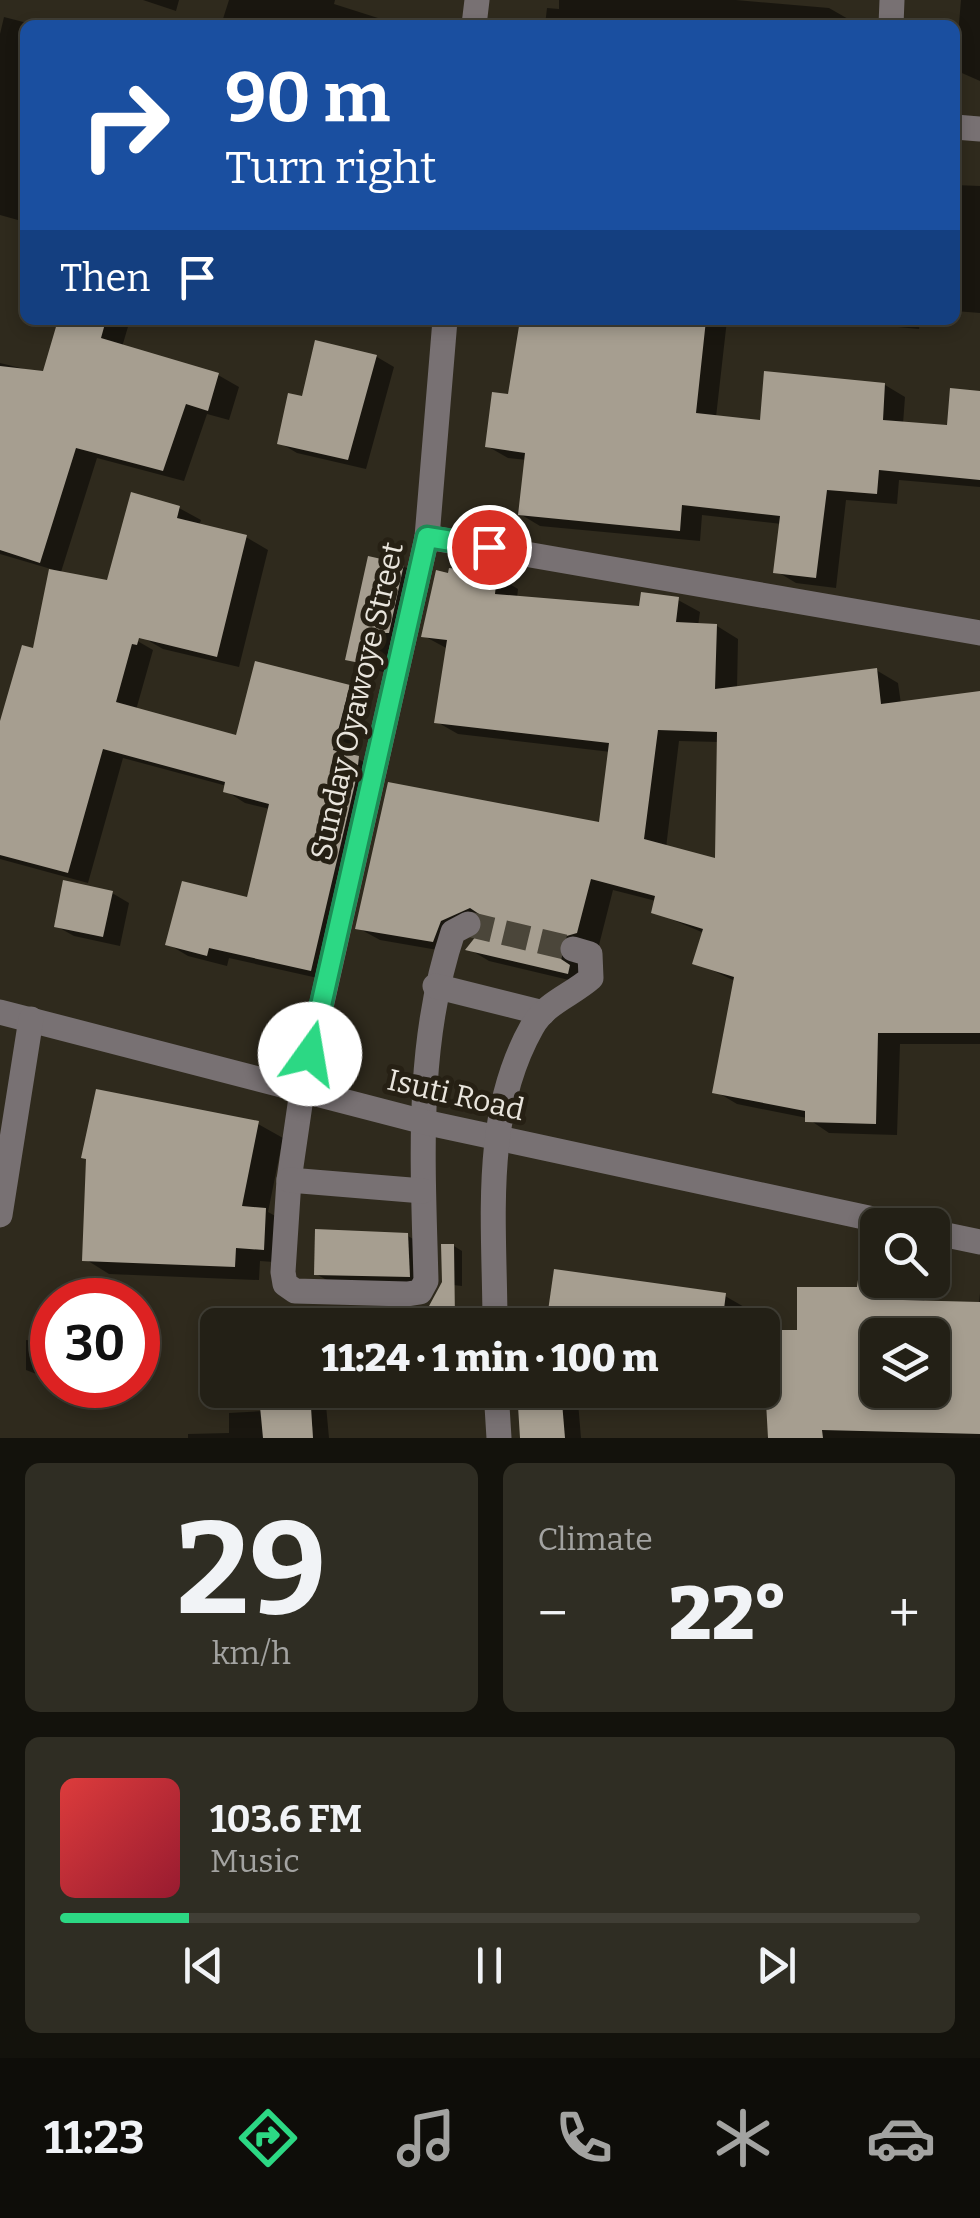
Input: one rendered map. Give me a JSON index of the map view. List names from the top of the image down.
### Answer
{
  "streets": {
    "street": ["Sunday Oyawoye Street", "Isuti Road"]
  },
  "crossings": [
    ["Sunday Oyawoye Street", "Isuti Road"]
  ],
  "page": {
    "turn": ["90 m", "Turn right"],
    "then": "Then",
    "limit": "30",
    "trip": "11:24 · 1 min · 100 m",
    "tile": [
      ["29", "km/h"],
      "Climate"
    ],
    "heat": ["−", "22°", "+"],
    "song": ["103.6 FM", "Music"],
    "tabs": "11:23"
  }
}
